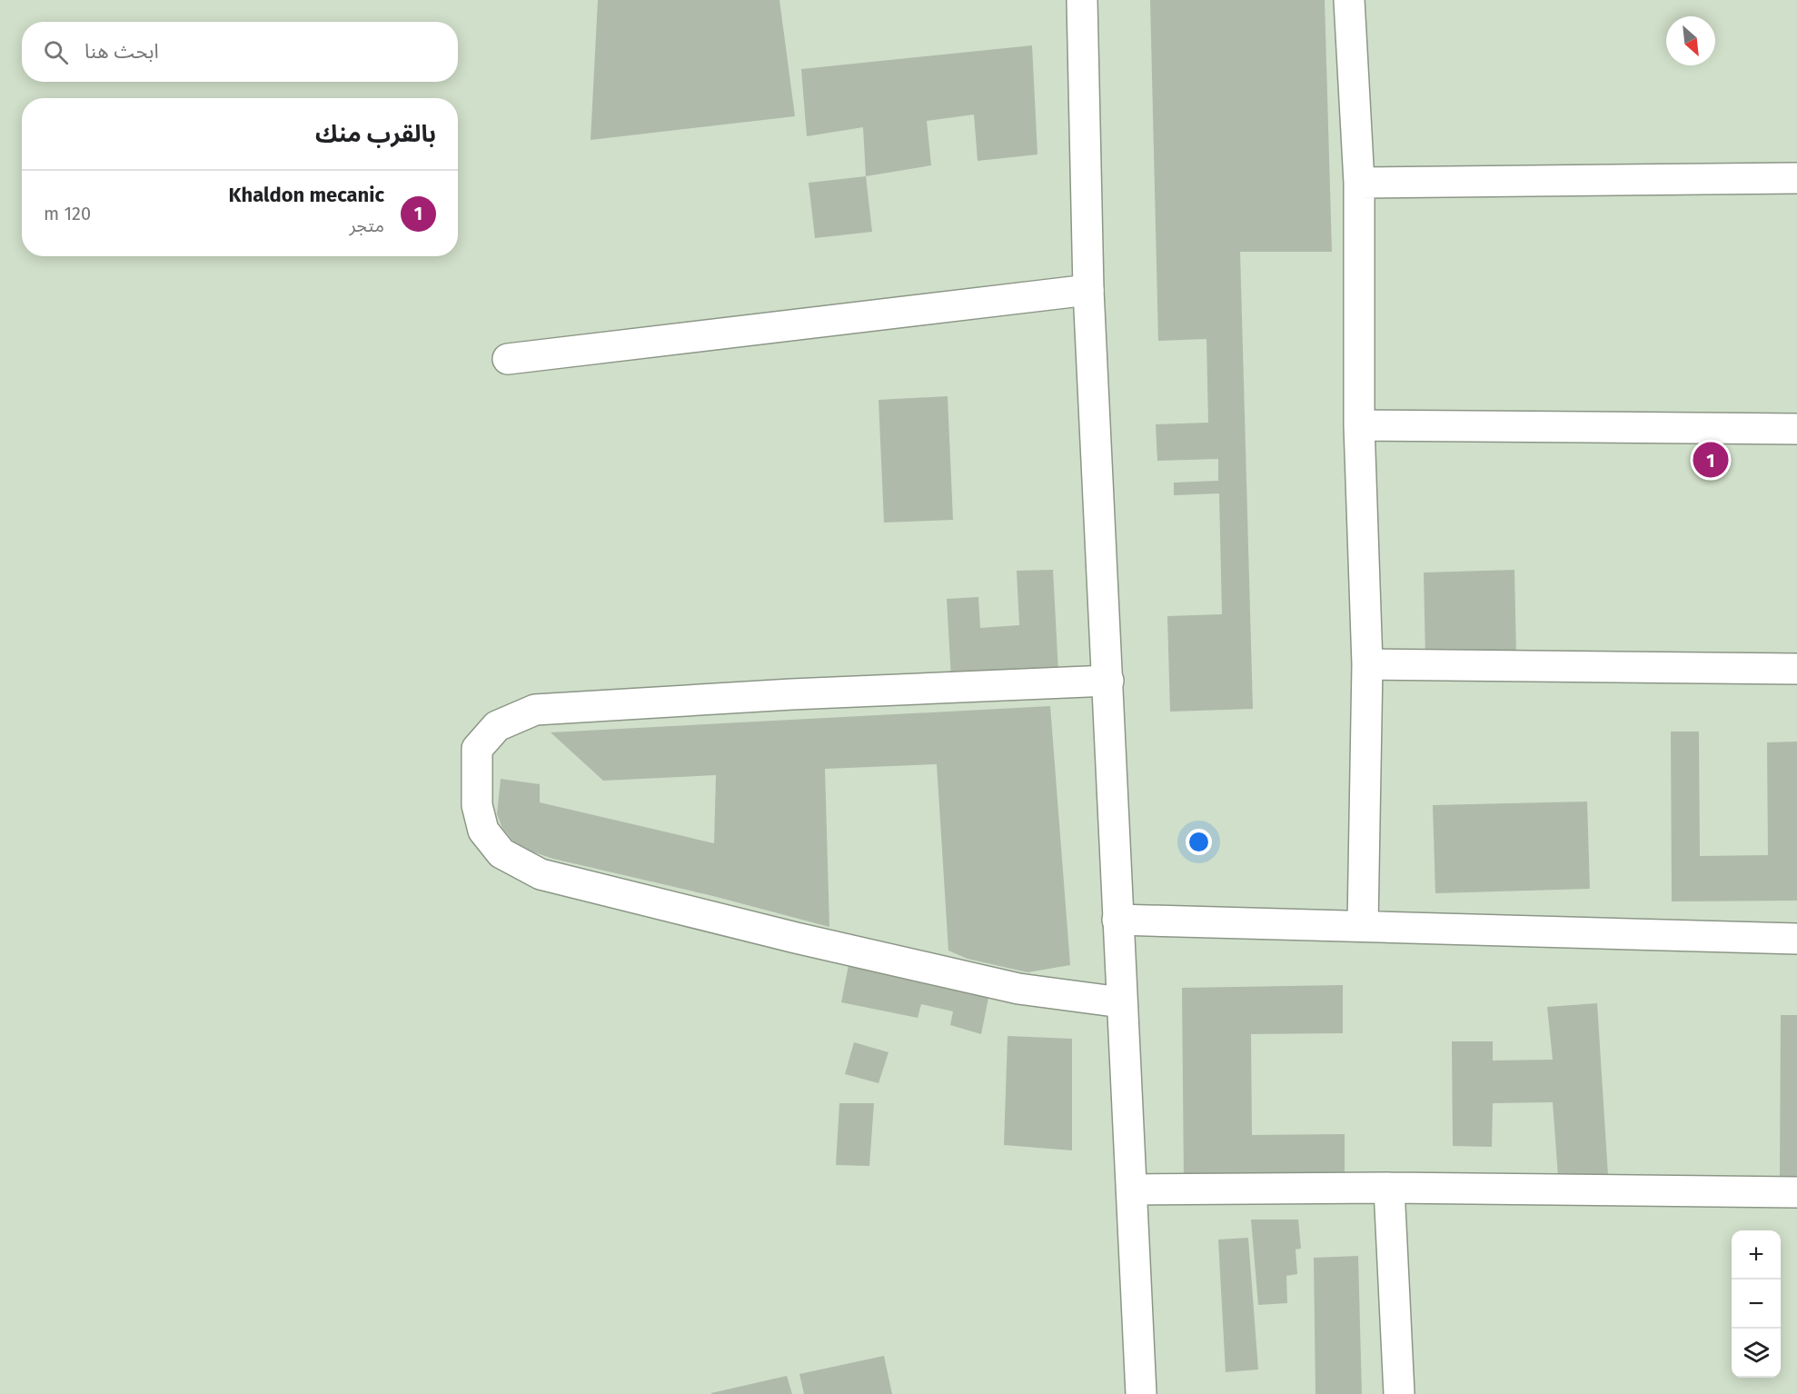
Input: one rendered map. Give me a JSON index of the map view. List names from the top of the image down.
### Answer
{
  "north": "bottom right",
  "page": {
    "search": "ابحث هنا",
    "heading": "بالقرب منك",
    "list": [
      {
        "mark": "1",
        "name": "Khaldon mecanic",
        "note": "متجر",
        "value": "120 m"
      }
    ],
    "pins": "1",
    "map_buttons": ["+", "−"]
  }
}
